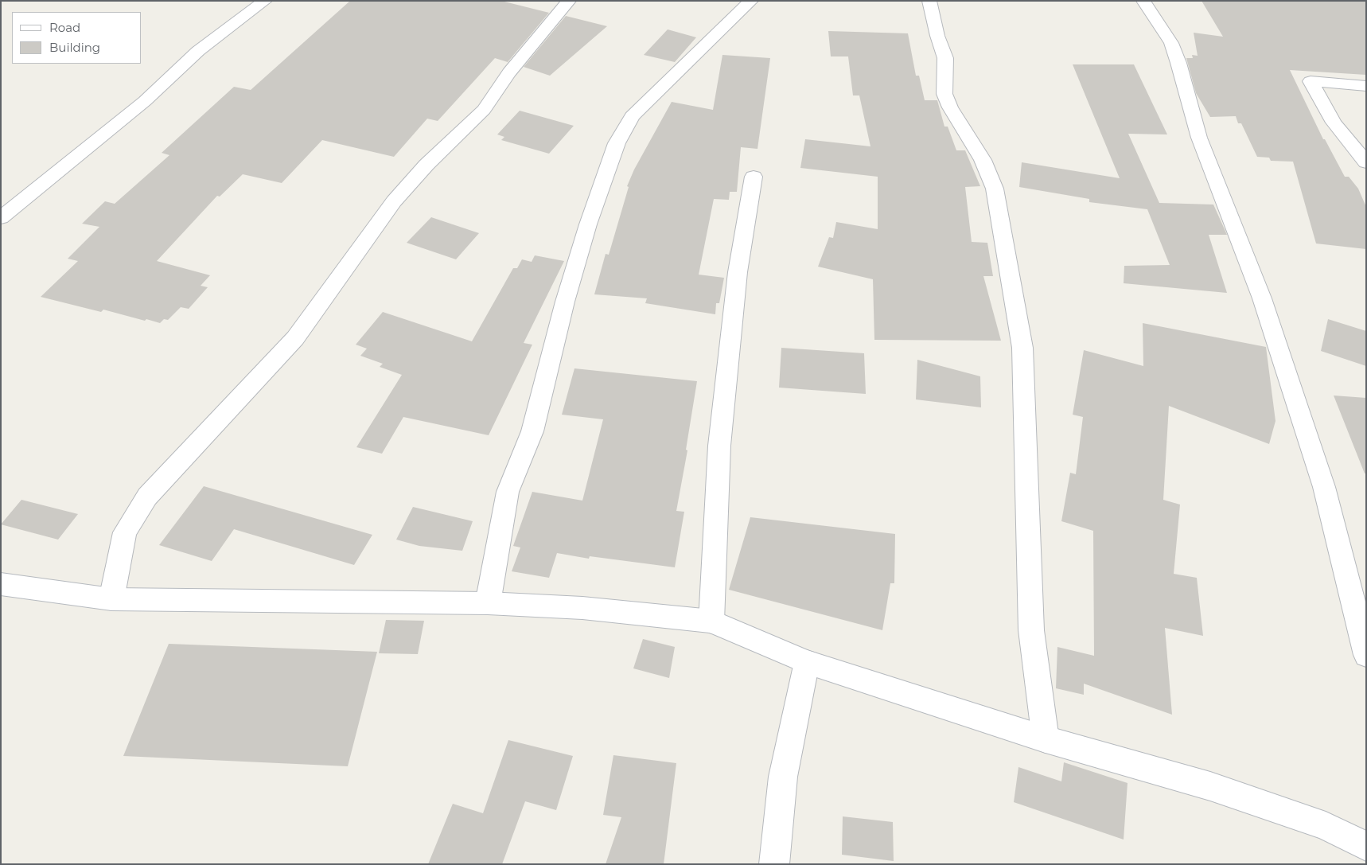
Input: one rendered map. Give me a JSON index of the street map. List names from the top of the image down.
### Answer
{
  "legend": ["Road", "Building"]
}
